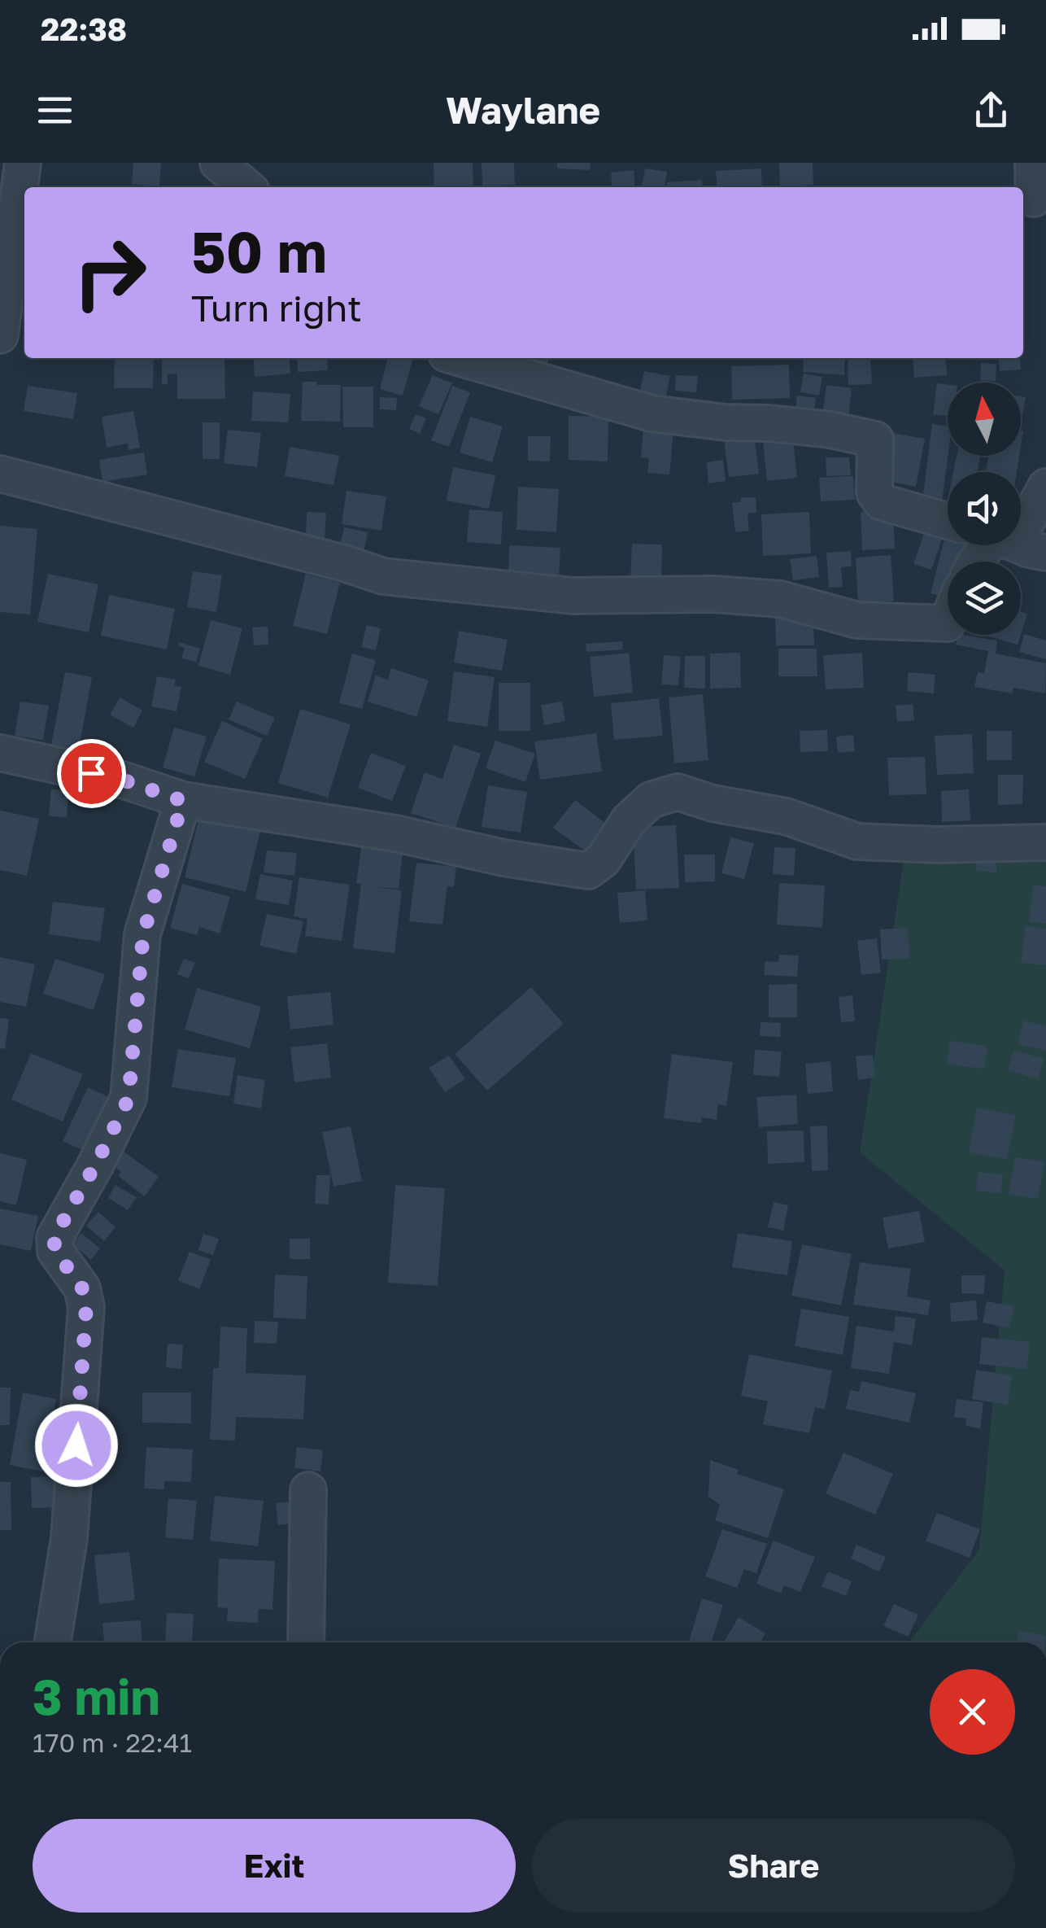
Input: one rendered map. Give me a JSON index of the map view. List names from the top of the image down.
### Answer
{
  "north": "top",
  "page": {
    "status": "22:38",
    "header": "Waylane",
    "turn": ["50 m", "Turn right"],
    "heading": ["3 min", "170 m · 22:41"],
    "buttons": ["Exit", "Share"]
  }
}
